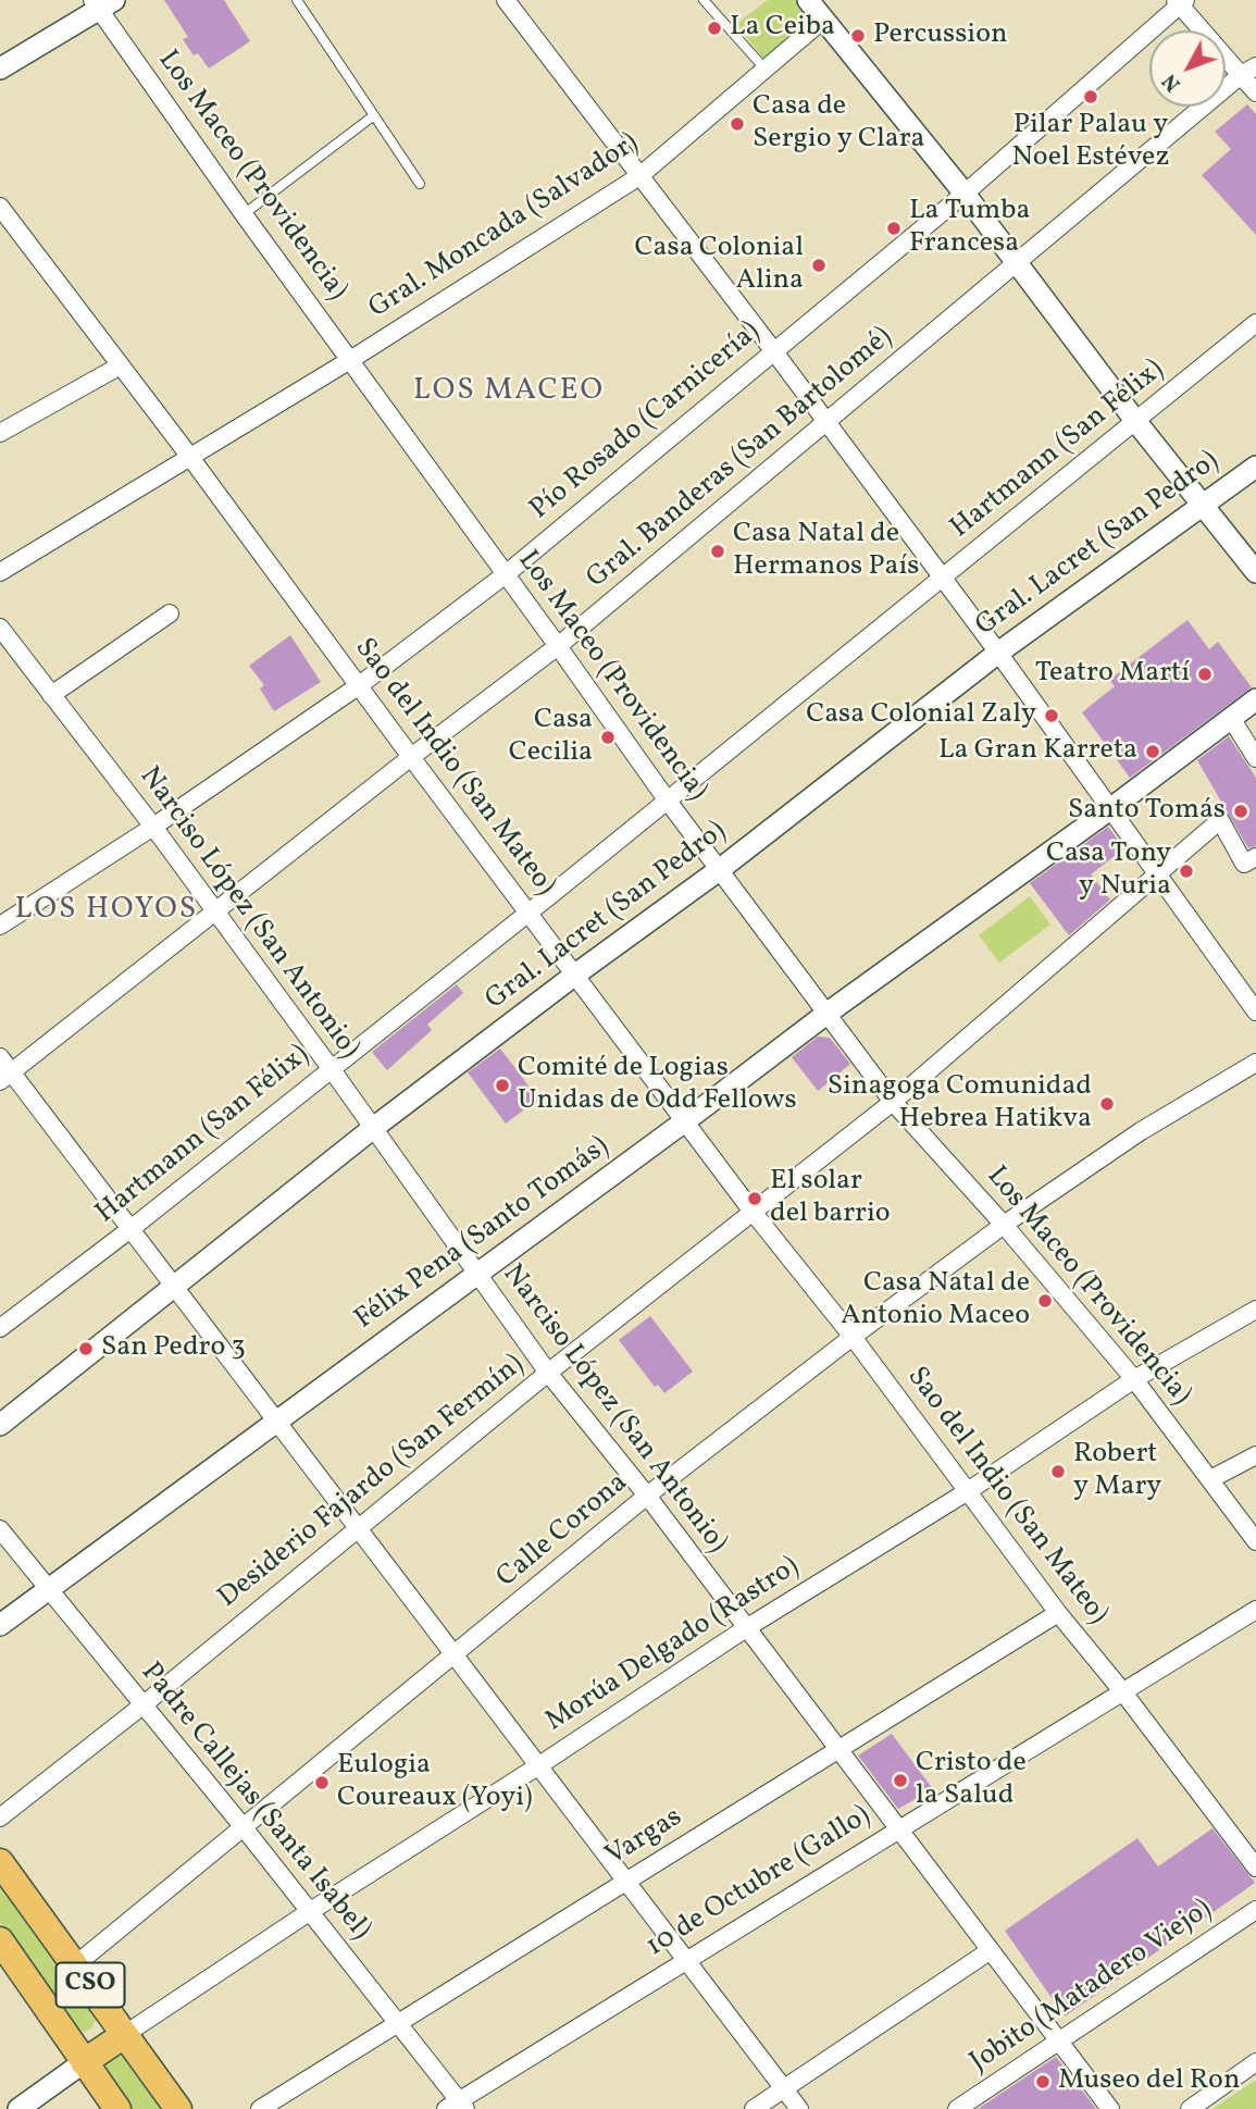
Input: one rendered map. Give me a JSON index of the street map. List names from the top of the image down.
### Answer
{
  "streets": {
    "main road": ["CSO"],
    "street": [
      "Los Maceo (Providencia)",
      "Gral. Moncada (Salvador)",
      "Pío Rosado (Carnicería)",
      "Hartmann (San Félix)",
      "Gral. Banderas (San Bartolomé)",
      "Gral. Lacret (San Pedro)",
      "Sao del Indio (San Mateo)",
      "Narciso López (San Antonio)",
      "Félix Pena (Santo Tomás)",
      "Desiderio Fajardo (San Fermín)",
      "Calle Corona",
      "Morúa Delgado (Rastro)",
      "Padre Callejas (Santa Isabel)",
      "Vargas",
      "10 de Octubre (Gallo)",
      "Jobito (Matadero Viejo)"
    ]
  },
  "crossings": [
    ["Los Maceo (Providencia)", "Gral. Moncada (Salvador)"],
    ["Los Maceo (Providencia)", "Pío Rosado (Carnicería)"],
    ["Los Maceo (Providencia)", "Hartmann (San Félix)"],
    ["Los Maceo (Providencia)", "Gral. Banderas (San Bartolomé)"],
    ["Los Maceo (Providencia)", "Gral. Lacret (San Pedro)"],
    ["Los Maceo (Providencia)", "Félix Pena (Santo Tomás)"],
    ["Los Maceo (Providencia)", "Desiderio Fajardo (San Fermín)"],
    ["Los Maceo (Providencia)", "Calle Corona"],
    ["Los Maceo (Providencia)", "Morúa Delgado (Rastro)"],
    ["Gral. Moncada (Salvador)", "Sao del Indio (San Mateo)"],
    ["Pío Rosado (Carnicería)", "Sao del Indio (San Mateo)"],
    ["Pío Rosado (Carnicería)", "Narciso López (San Antonio)"],
    ["Hartmann (San Félix)", "Sao del Indio (San Mateo)"],
    ["Hartmann (San Félix)", "Narciso López (San Antonio)"],
    ["Gral. Banderas (San Bartolomé)", "Sao del Indio (San Mateo)"],
    ["Gral. Banderas (San Bartolomé)", "Narciso López (San Antonio)"],
    ["Gral. Lacret (San Pedro)", "Sao del Indio (San Mateo)"],
    ["Gral. Lacret (San Pedro)", "Narciso López (San Antonio)"],
    ["Sao del Indio (San Mateo)", "Félix Pena (Santo Tomás)"],
    ["Sao del Indio (San Mateo)", "Desiderio Fajardo (San Fermín)"],
    ["Sao del Indio (San Mateo)", "Calle Corona"],
    ["Sao del Indio (San Mateo)", "Morúa Delgado (Rastro)"],
    ["Sao del Indio (San Mateo)", "Vargas"],
    ["Sao del Indio (San Mateo)", "10 de Octubre (Gallo)"],
    ["Narciso López (San Antonio)", "Félix Pena (Santo Tomás)"],
    ["Narciso López (San Antonio)", "Desiderio Fajardo (San Fermín)"],
    ["Narciso López (San Antonio)", "Calle Corona"],
    ["Narciso López (San Antonio)", "Morúa Delgado (Rastro)"],
    ["Narciso López (San Antonio)", "Vargas"],
    ["Narciso López (San Antonio)", "10 de Octubre (Gallo)"],
    ["Narciso López (San Antonio)", "Jobito (Matadero Viejo)"],
    ["Félix Pena (Santo Tomás)", "Padre Callejas (Santa Isabel)"],
    ["Desiderio Fajardo (San Fermín)", "Padre Callejas (Santa Isabel)"],
    ["Calle Corona", "Padre Callejas (Santa Isabel)"],
    ["Calle Corona", "CSO"],
    ["Morúa Delgado (Rastro)", "Padre Callejas (Santa Isabel)"],
    ["Morúa Delgado (Rastro)", "CSO"],
    ["Padre Callejas (Santa Isabel)", "Vargas"],
    ["Padre Callejas (Santa Isabel)", "10 de Octubre (Gallo)"]
  ],
  "districts": ["LOS MACEO", "LOS HOYOS"],
  "places": [
    "La Ceiba",
    "Percussion",
    "Pilar Palau y Noel Estévez",
    "Casa de Sergio y Clara",
    "La Tumba Francesa",
    "Casa Colonial Alina",
    "Casa Natal de Hermanos País",
    "Teatro Martí",
    "Casa Colonial Zaly",
    "Casa Cecilia",
    "La Gran Karreta",
    "Santo Tomás",
    "Casa Tony y Nuria",
    "Comité de Logias Unidas de Odd Fellows",
    "Sinagoga Comunidad Hebrea Hatikva",
    "El solar del barrio",
    "Casa Natal de Antonio Maceo",
    "San Pedro 3",
    "Robert y Mary",
    "Cristo de la Salud",
    "Eulogia Coureaux (Yoyi)",
    "Museo del Ron"
  ],
  "north": "bottom left"
}
